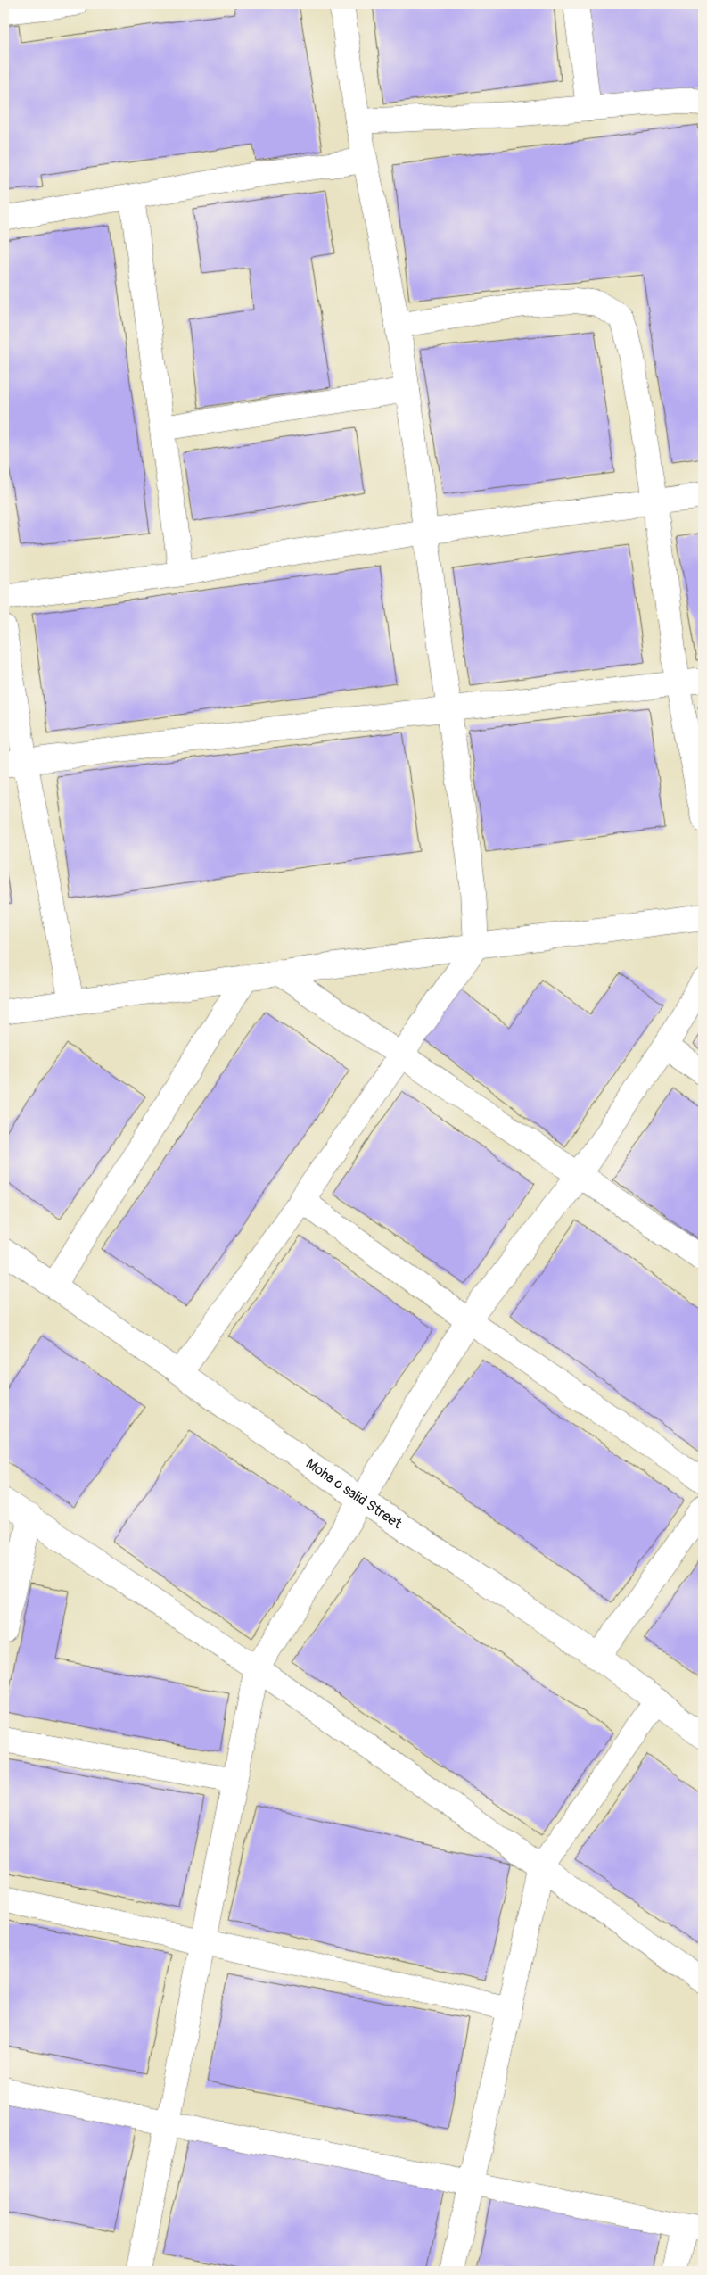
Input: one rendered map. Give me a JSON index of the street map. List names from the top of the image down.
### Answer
{
  "streets": {
    "street": ["Moha o saiid Street"]
  }
}
